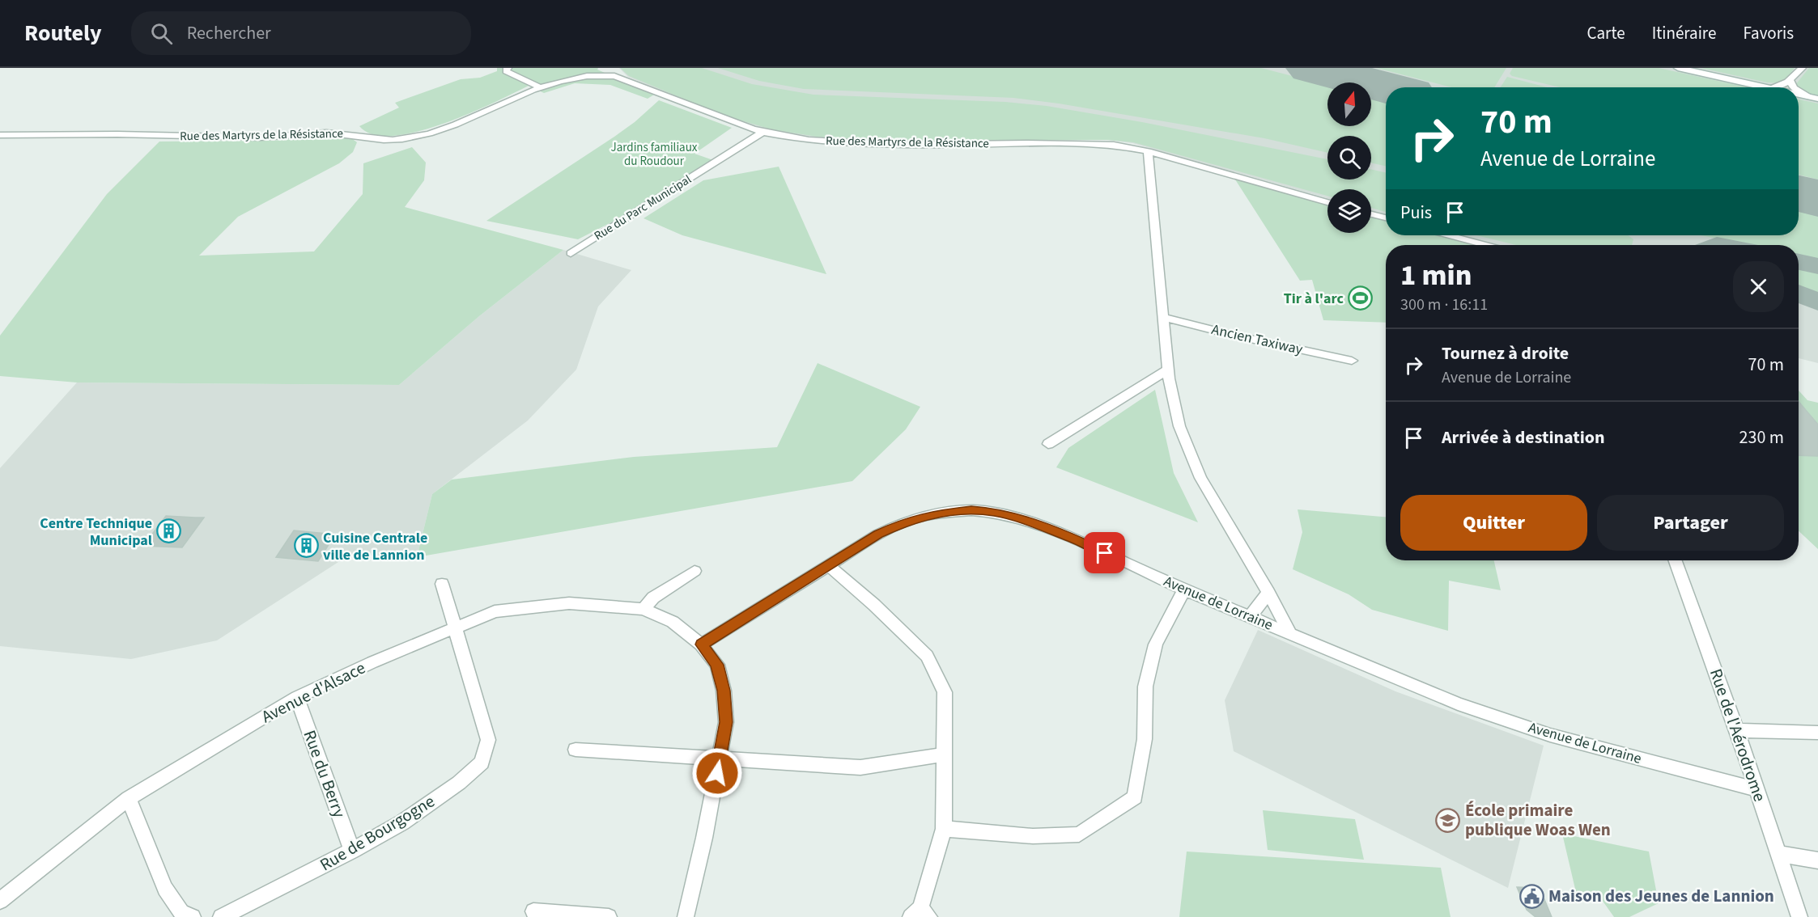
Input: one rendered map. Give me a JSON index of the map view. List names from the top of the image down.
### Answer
{
  "streets": {
    "street": [
      "Rue des Martyrs de la Résistance",
      "Rue du Parc Municipal",
      "Ancien Taxiway",
      "Avenue de Lorraine",
      "Avenue d'Alsace",
      "Rue de l'Aérodrome",
      "Rue du Berry",
      "Rue de Bourgogne"
    ]
  },
  "crossings": [
    ["Rue des Martyrs de la Résistance", "Rue du Parc Municipal"],
    ["Avenue de Lorraine", "Avenue d'Alsace"],
    ["Avenue de Lorraine", "Rue de l'Aérodrome"],
    ["Avenue d'Alsace", "Rue du Berry"],
    ["Avenue d'Alsace", "Rue de Bourgogne"],
    ["Rue du Berry", "Rue de Bourgogne"]
  ],
  "parks": ["Jardins familiaux du Roudour"],
  "places": {
    "sports": ["Tir à l'arc"],
    "building": ["Centre Technique Municipal", "Cuisine Centrale ville de Lannion"],
    "school or university": ["École primaire publique Woas Wen"],
    "public building": ["Maison des Jeunes de Lannion"]
  },
  "north": "top",
  "page": {
    "header": "Routely",
    "search": "Rechercher",
    "nav": ["Carte", "Itinéraire", "Favoris"],
    "turn": ["70 m", "Avenue de Lorraine"],
    "then": "Puis",
    "heading": ["1 min", "300 m · 16:11"],
    "list": [
      {
        "name": "Tournez à droite",
        "note": "Avenue de Lorraine",
        "value": "70 m"
      },
      {
        "name": "Arrivée à destination",
        "value": "230 m"
      }
    ],
    "buttons": ["Quitter", "Partager"]
  }
}
